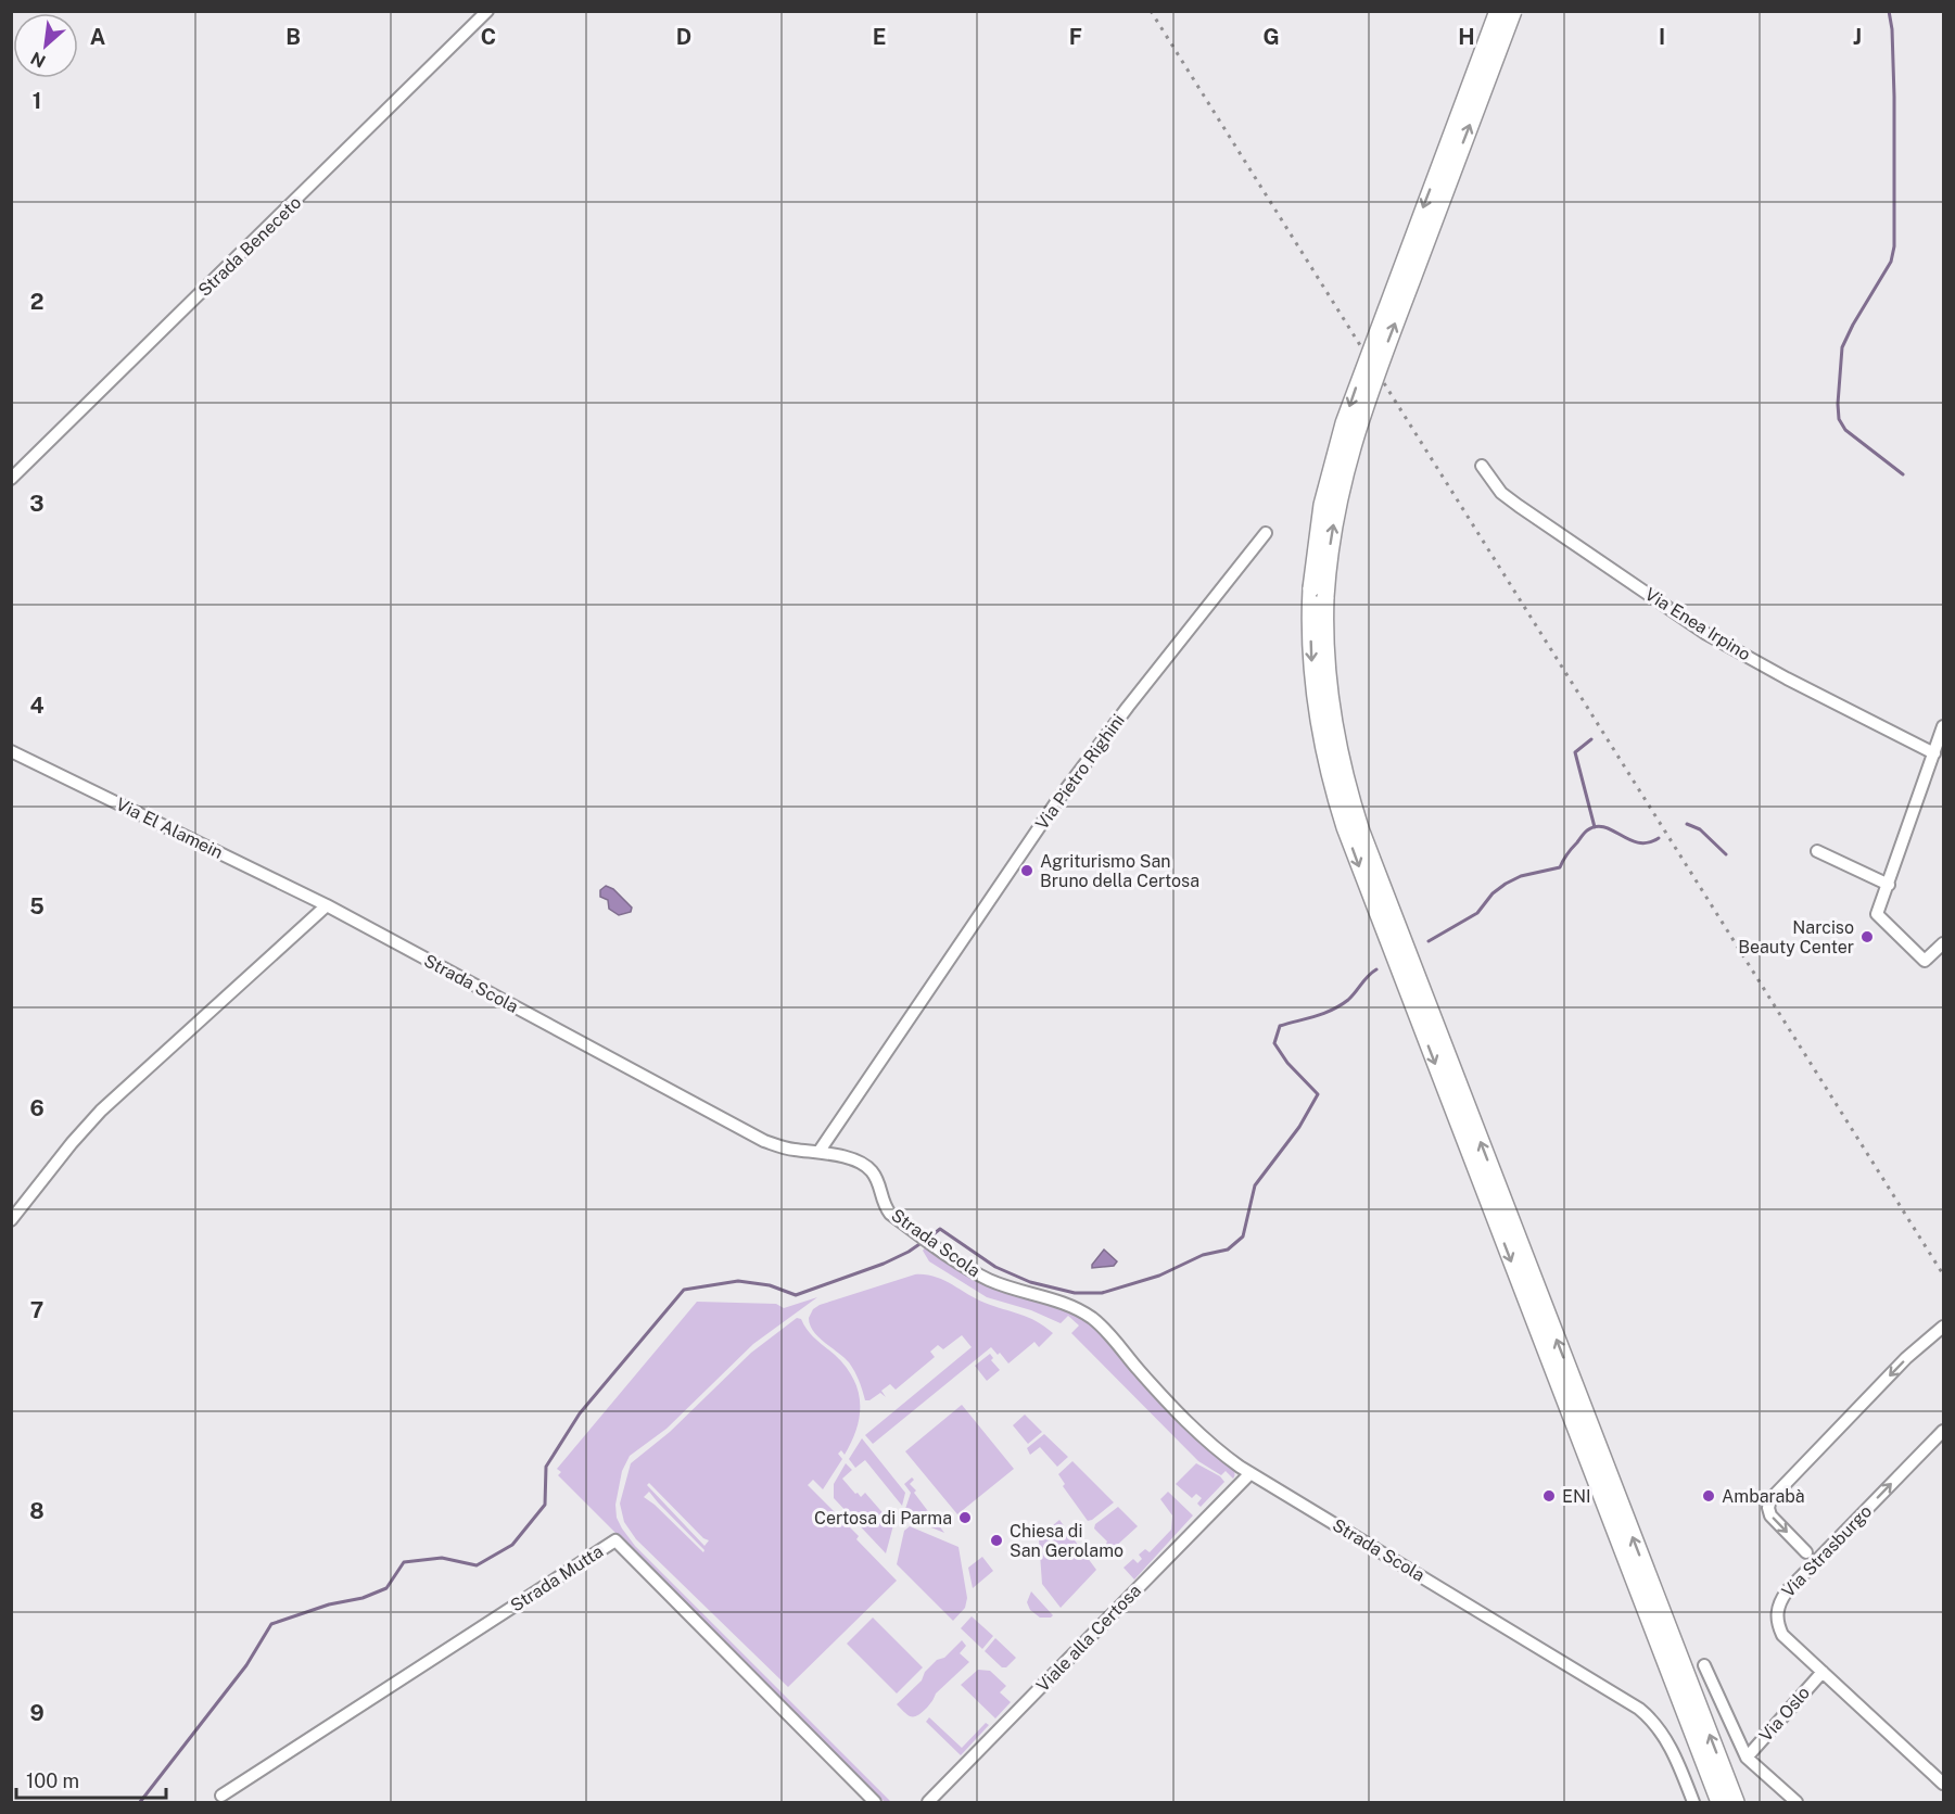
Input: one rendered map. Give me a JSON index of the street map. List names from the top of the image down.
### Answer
{
  "streets": {
    "street": [
      "Strada Beneceto",
      "Via Enea Irpino",
      "Via Pietro Righini",
      "Via El Alamein",
      "Strada Scola",
      "Via Strasburgo",
      "Strada Mutta",
      "Viale alla Certosa",
      "Via Oslo"
    ]
  },
  "crossings": [
    ["Via Pietro Righini", "Strada Scola"],
    ["Via El Alamein", "Strada Scola"],
    ["Strada Scola", "Viale alla Certosa"],
    ["Via Strasburgo", "Via Oslo"]
  ],
  "places": [
    "Agriturismo San Bruno della Certosa",
    "Narciso Beauty Center",
    "ENI",
    "Ambarabà",
    "Certosa di Parma",
    "Chiesa di San Gerolamo"
  ],
  "scale_bar": "100 m",
  "north": "bottom left",
  "grid": {
    "columns": [
      "A",
      "B",
      "C",
      "D",
      "E",
      "F",
      "G",
      "H",
      "I",
      "J"
    ],
    "rows": [
      "1",
      "2",
      "3",
      "4",
      "5",
      "6",
      "7",
      "8",
      "9"
    ]
  }
}
